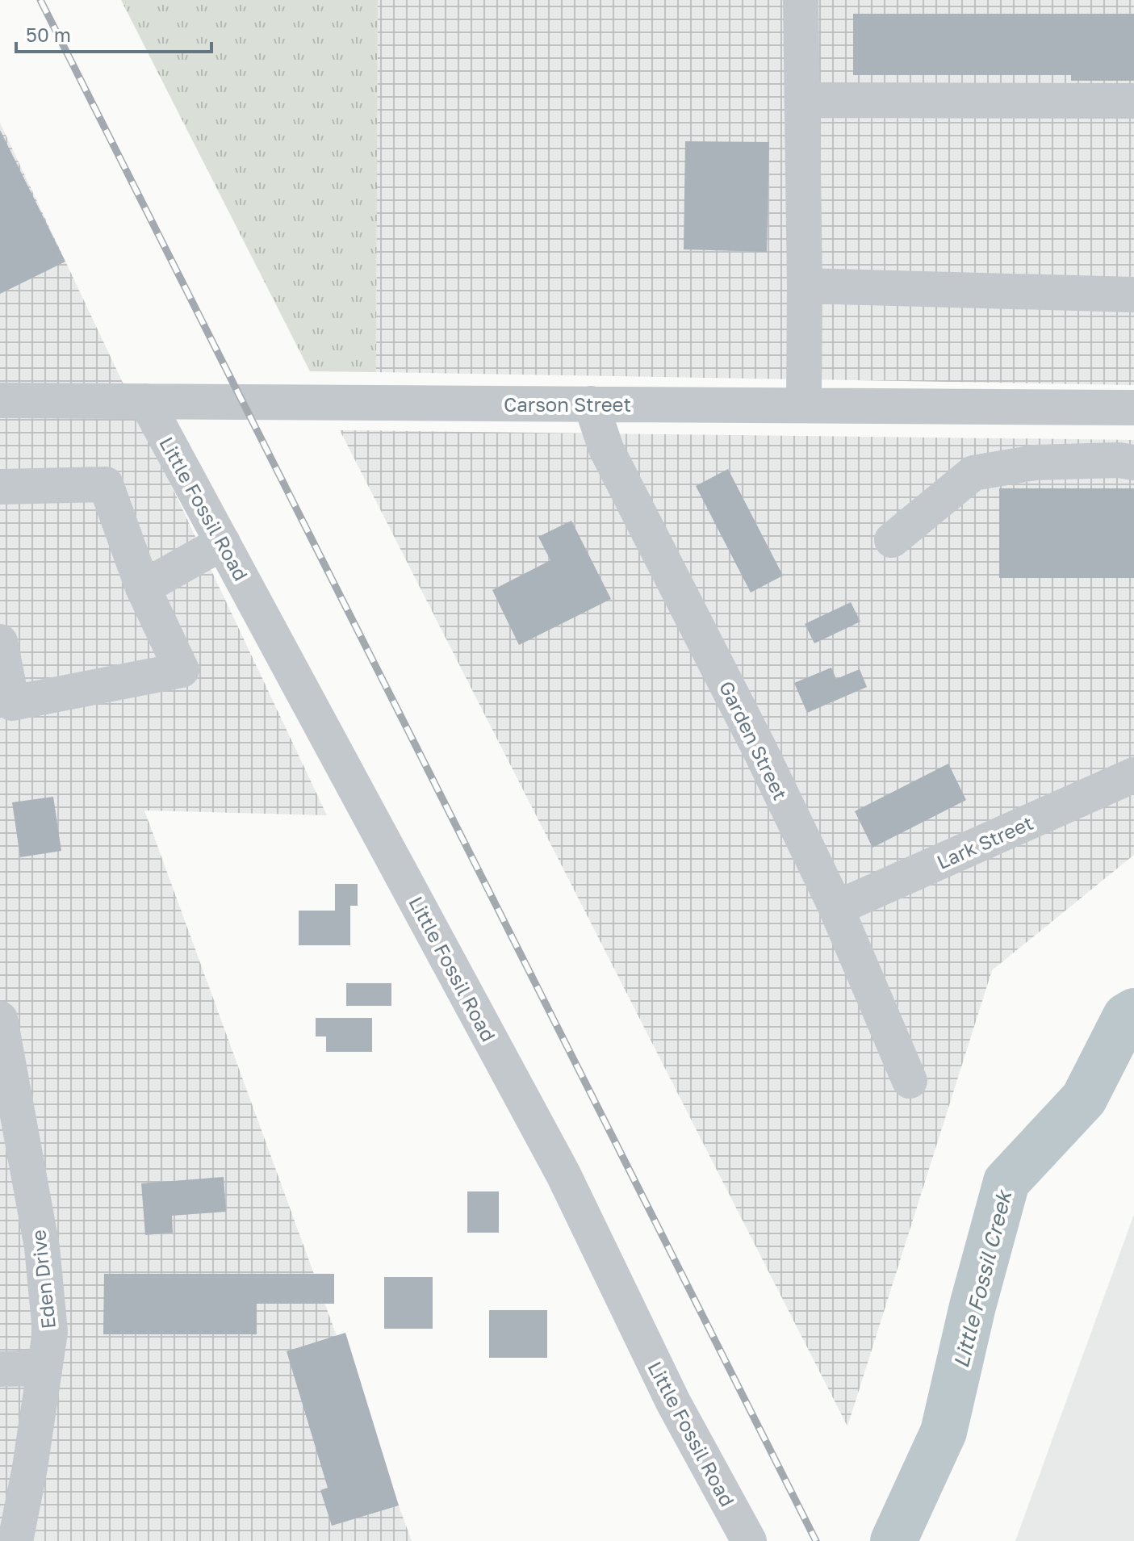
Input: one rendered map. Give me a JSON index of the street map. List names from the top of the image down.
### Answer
{
  "streets": {
    "street": [
      "Carson Street",
      "Little Fossil Road",
      "Garden Street",
      "Lark Street",
      "Eden Drive"
    ]
  },
  "crossings": [
    ["Carson Street", "Little Fossil Road"],
    ["Carson Street", "Garden Street"],
    ["Garden Street", "Lark Street"]
  ],
  "water": ["Little Fossil Creek"],
  "scale_bar": "50 m"
}
